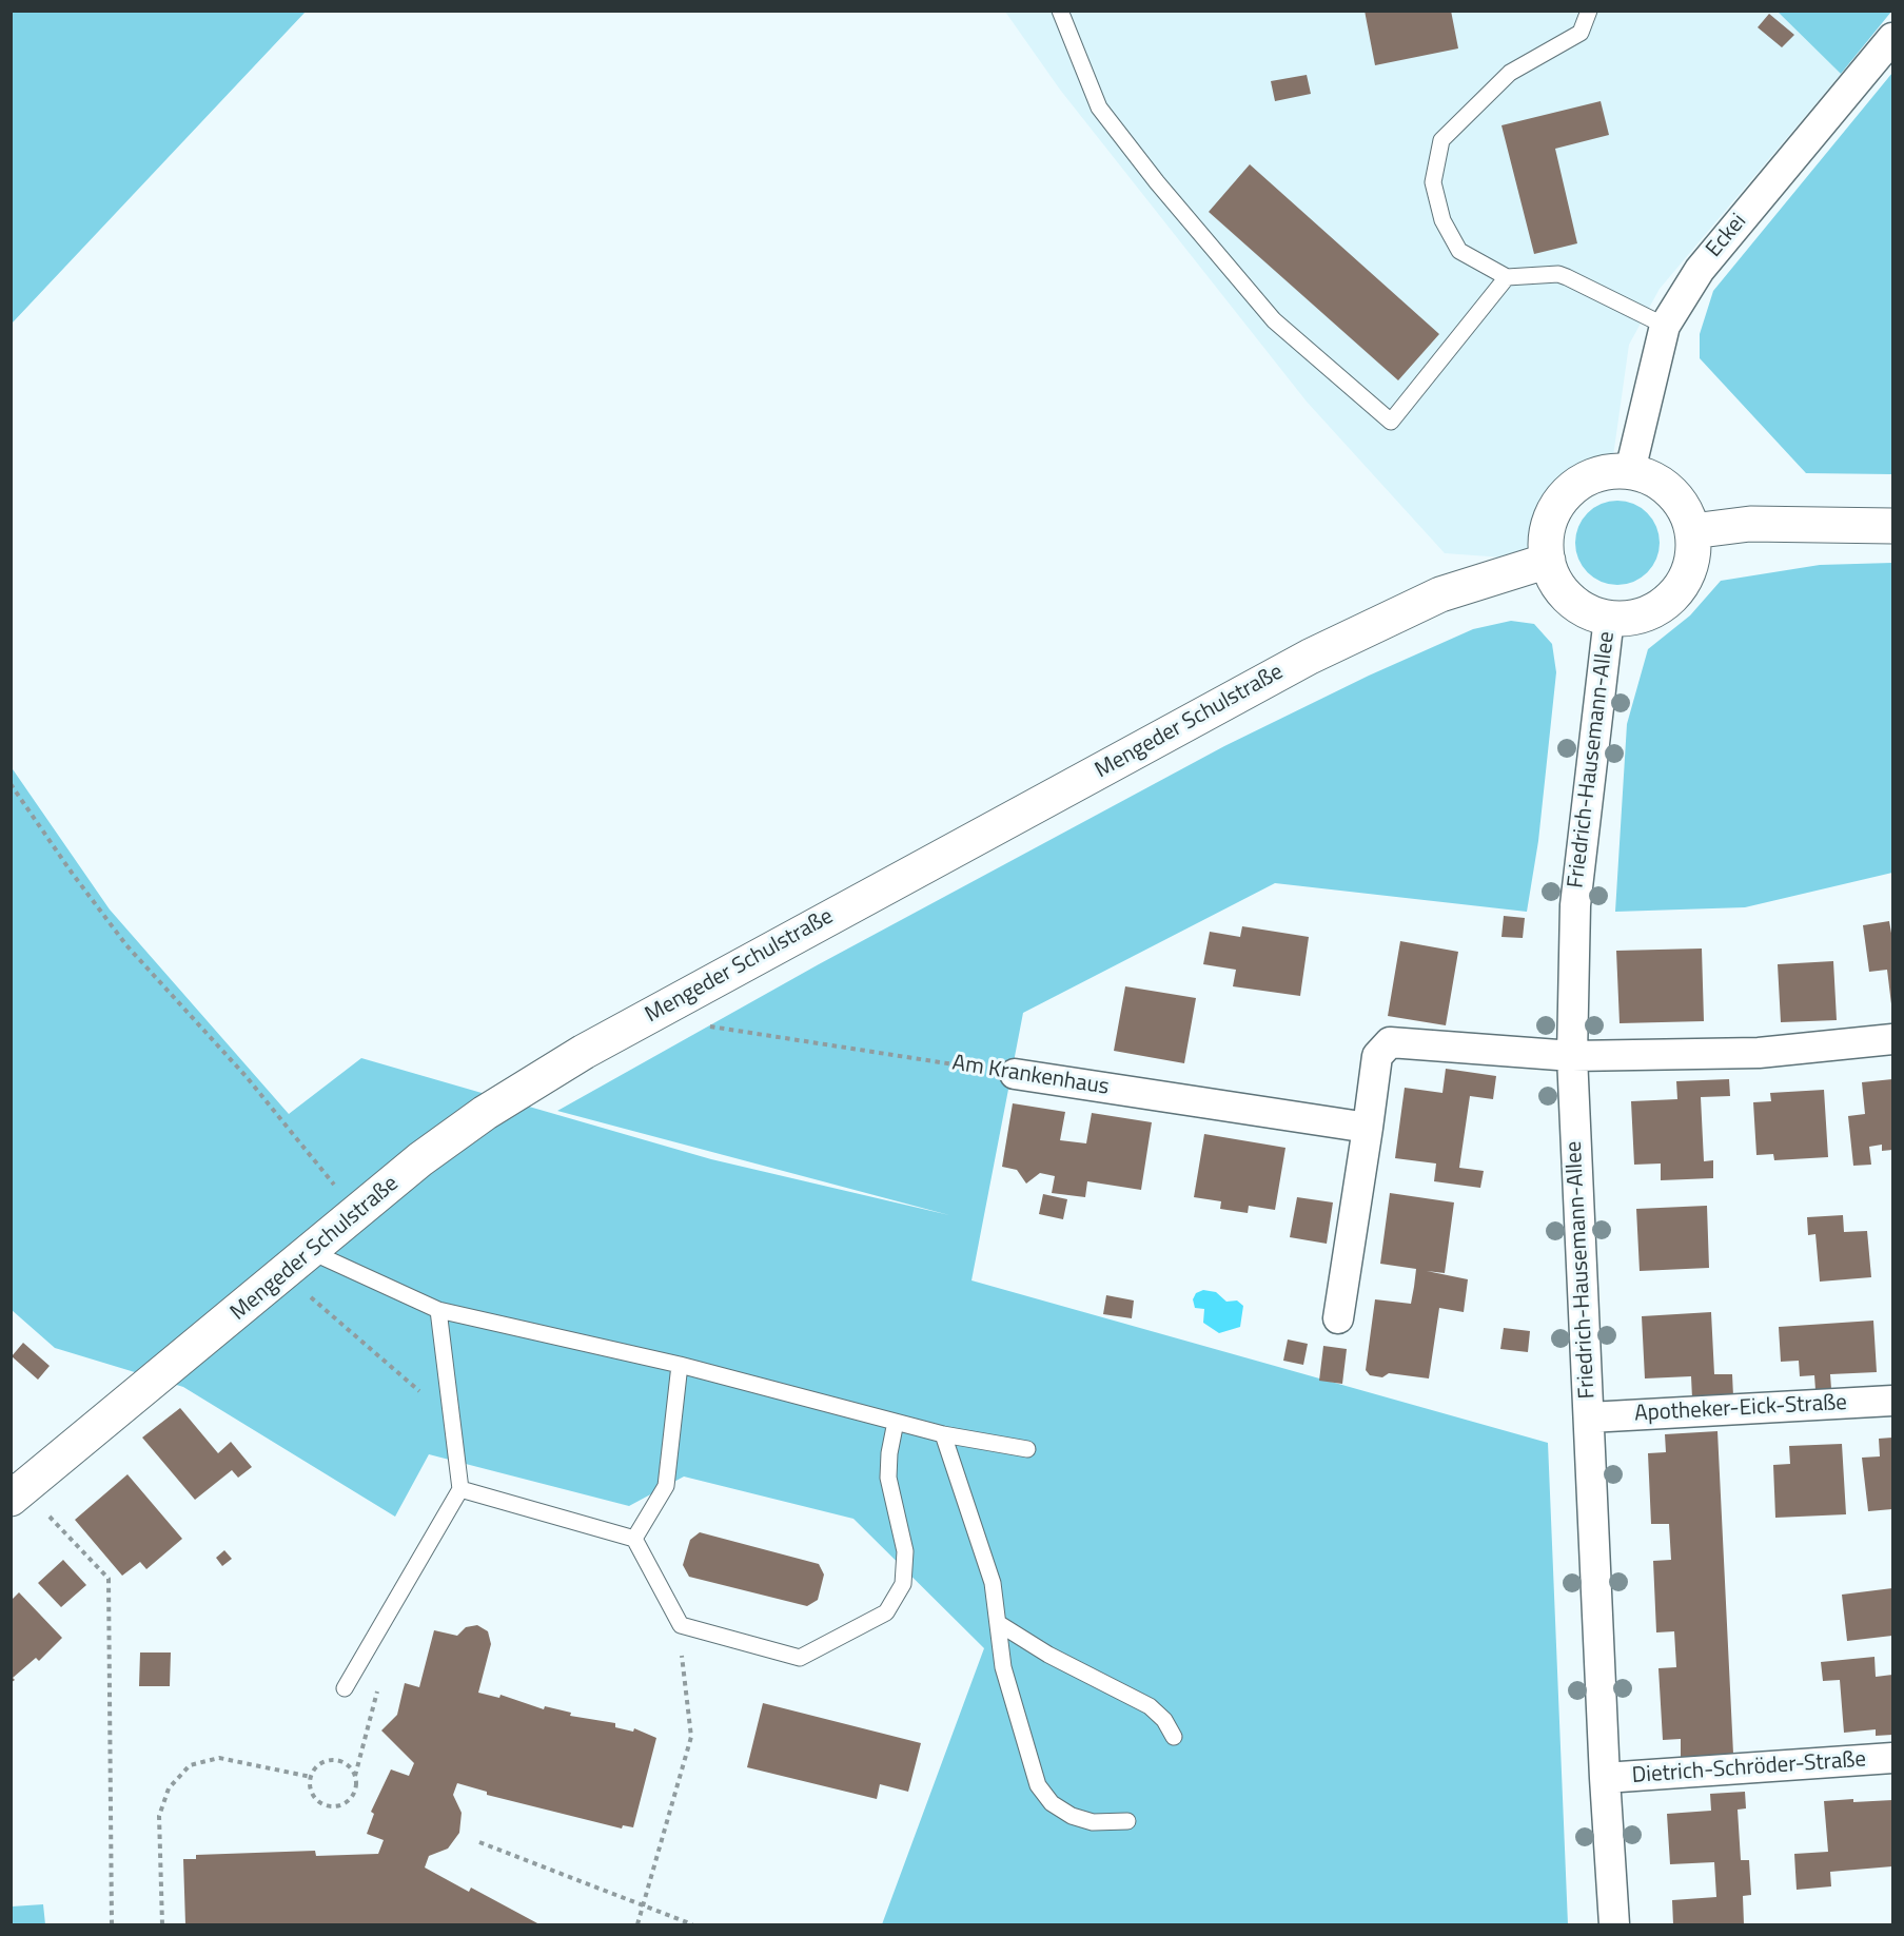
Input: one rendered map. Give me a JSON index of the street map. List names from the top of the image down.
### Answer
{
  "streets": {
    "main road": ["Mengeder Schulstraße"],
    "street": [
      "Eckei",
      "Friedrich-Hausemann-Allee",
      "Am Krankenhaus",
      "Apotheker-Eick-Straße",
      "Dietrich-Schröder-Straße"
    ]
  },
  "crossings": [
    ["Eckei", "Mengeder Schulstraße"],
    ["Eckei", "Friedrich-Hausemann-Allee"],
    ["Mengeder Schulstraße", "Friedrich-Hausemann-Allee"],
    ["Friedrich-Hausemann-Allee", "Apotheker-Eick-Straße"],
    ["Friedrich-Hausemann-Allee", "Dietrich-Schröder-Straße"]
  ]
}
